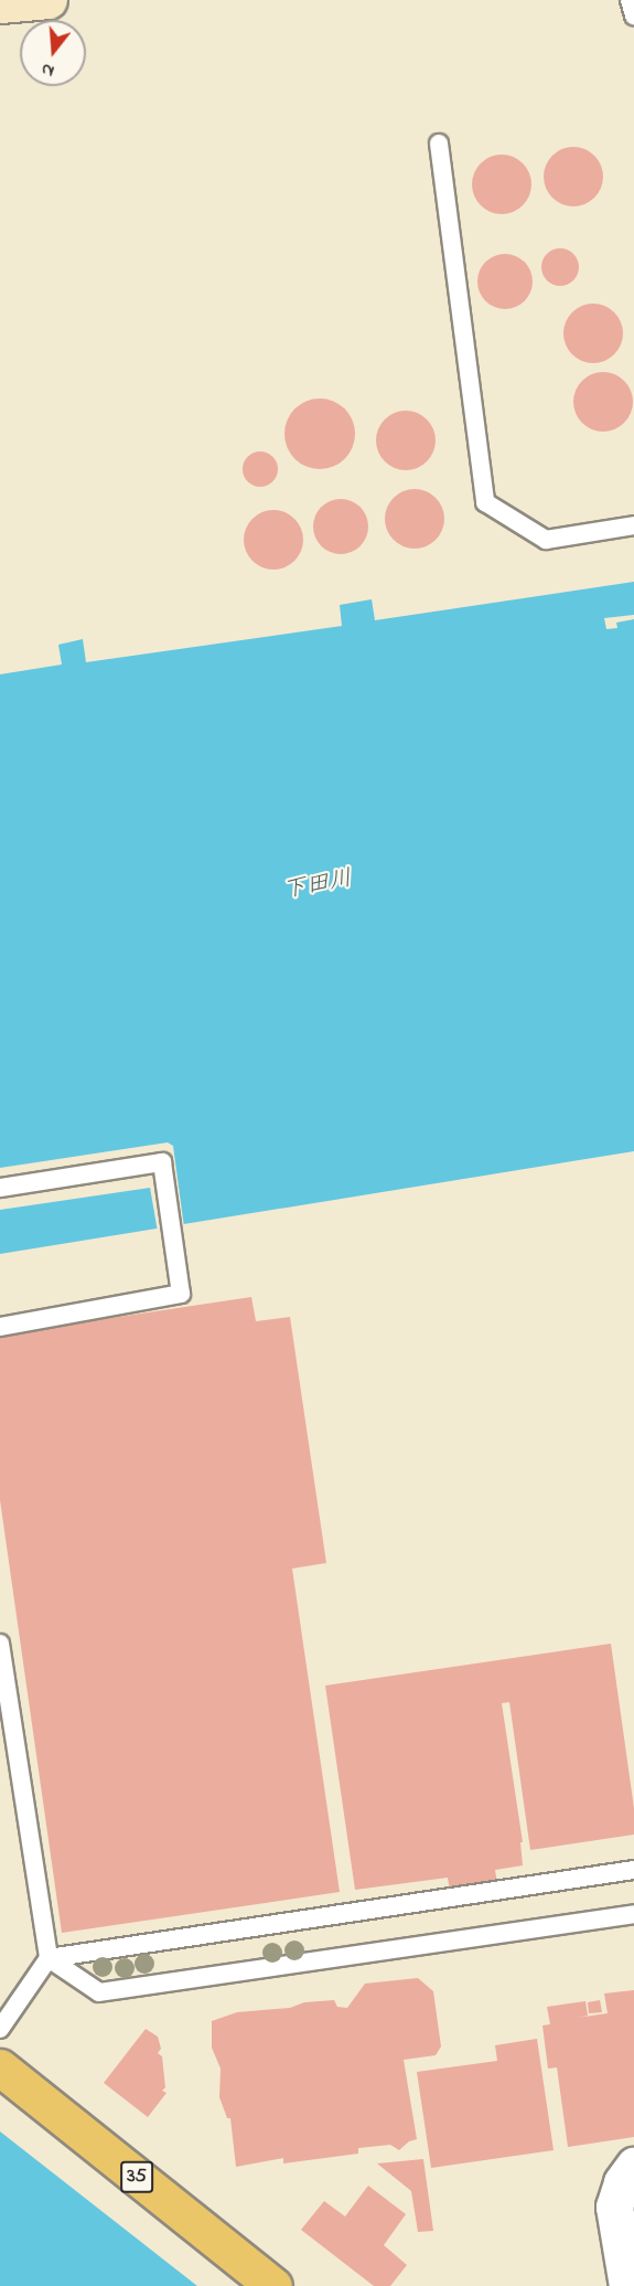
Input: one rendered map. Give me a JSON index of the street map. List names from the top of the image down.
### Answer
{
  "streets": {
    "main road": ["35"]
  },
  "water": ["下田川"],
  "north": "bottom"
}
